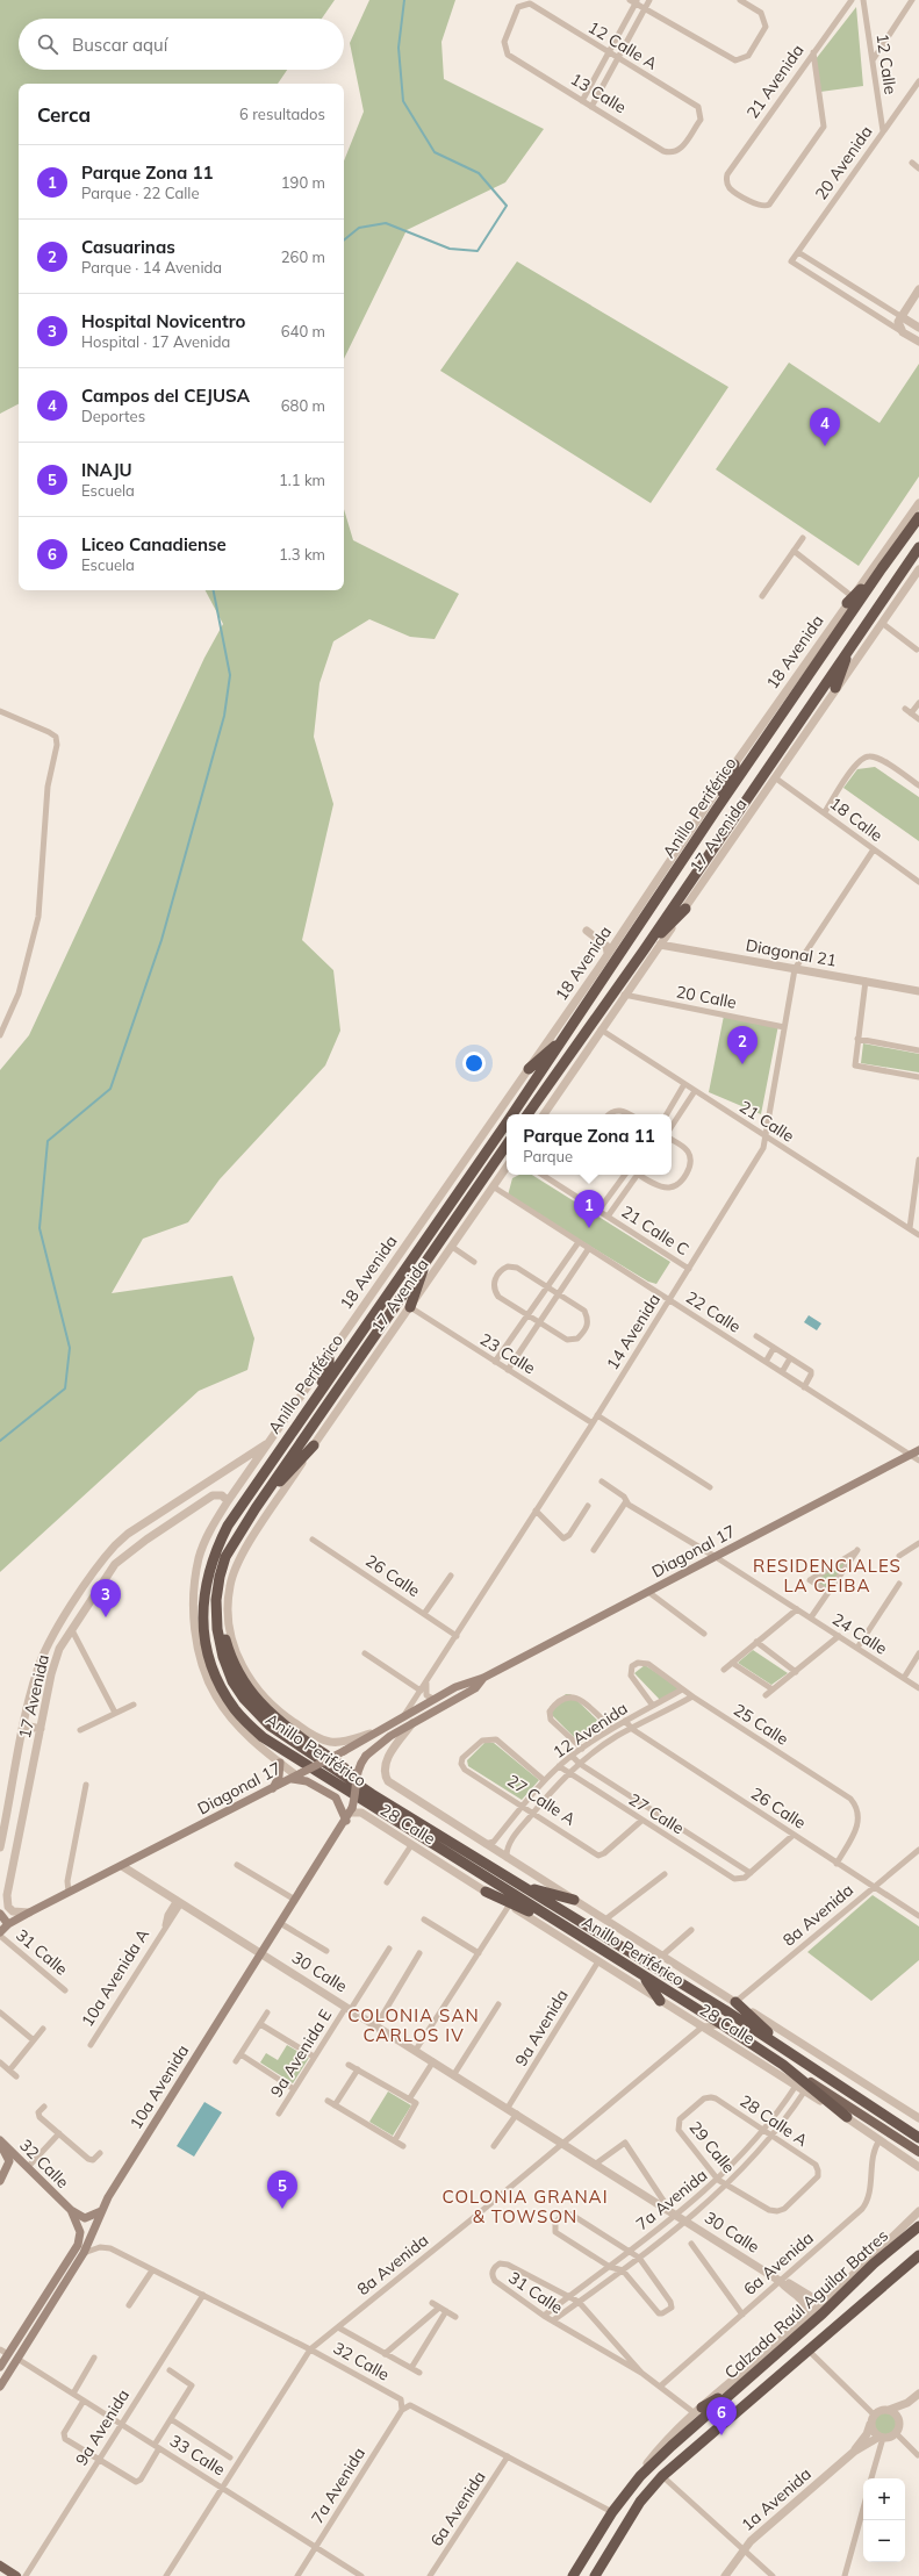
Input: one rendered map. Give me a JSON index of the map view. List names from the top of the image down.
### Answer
{
  "streets": {
    "highway": ["Anillo Periférico", "Calzada Raúl Aguilar Batres"],
    "main road": ["Diagonal 17", "10a Avenida", "32 Calle"],
    "street": [
      "12 Calle A",
      "12 Calle",
      "21 Avenida",
      "13 Calle",
      "20 Avenida",
      "18 Avenida",
      "18 Calle",
      "17 Avenida",
      "Diagonal 21",
      "20 Calle",
      "21 Calle",
      "21 Calle C",
      "22 Calle",
      "14 Avenida",
      "23 Calle",
      "26 Calle",
      "24 Calle",
      "25 Calle",
      "12 Avenida",
      "27 Calle A",
      "27 Calle",
      "28 Calle",
      "8a Avenida",
      "31 Calle",
      "30 Calle",
      "10a Avenida A",
      "9a Avenida",
      "9a Avenida E",
      "28 Calle A",
      "29 Calle",
      "7a Avenida",
      "6a Avenida",
      "33 Calle",
      "1a Avenida"
    ]
  },
  "crossings": [
    ["12 Calle A", "13 Calle"],
    ["12 Calle", "20 Avenida"],
    ["18 Avenida", "Anillo Periférico"],
    ["18 Avenida", "17 Avenida"],
    ["Anillo Periférico", "17 Avenida"],
    ["Anillo Periférico", "Diagonal 17"],
    ["18 Calle", "17 Avenida"],
    ["17 Avenida", "Diagonal 21"],
    ["17 Avenida", "20 Calle"],
    ["17 Avenida", "21 Calle"],
    ["17 Avenida", "22 Calle"],
    ["17 Avenida", "23 Calle"],
    ["Diagonal 21", "14 Avenida"],
    ["20 Calle", "14 Avenida"],
    ["21 Calle", "14 Avenida"],
    ["21 Calle C", "14 Avenida"],
    ["22 Calle", "14 Avenida"],
    ["22 Calle", "Diagonal 17"],
    ["14 Avenida", "23 Calle"],
    ["14 Avenida", "Diagonal 17"],
    ["14 Avenida", "26 Calle"],
    ["Diagonal 17", "24 Calle"],
    ["Diagonal 17", "28 Calle"],
    ["Diagonal 17", "31 Calle"],
    ["Diagonal 17", "30 Calle"],
    ["Diagonal 17", "10a Avenida"],
    ["26 Calle", "25 Calle"],
    ["26 Calle", "12 Avenida"],
    ["26 Calle", "8a Avenida"],
    ["25 Calle", "12 Avenida"],
    ["12 Avenida", "27 Calle A"],
    ["12 Avenida", "27 Calle"],
    ["12 Avenida", "28 Calle"],
    ["27 Calle A", "27 Calle"],
    ["28 Calle", "8a Avenida"],
    ["28 Calle", "9a Avenida"],
    ["28 Calle", "10a Avenida"],
    ["28 Calle", "7a Avenida"],
    ["28 Calle", "6a Avenida"],
    ["8a Avenida", "30 Calle"],
    ["8a Avenida", "32 Calle"],
    ["8a Avenida", "33 Calle"],
    ["31 Calle", "7a Avenida"],
    ["31 Calle", "6a Avenida"],
    ["30 Calle", "10a Avenida A"],
    ["30 Calle", "9a Avenida"],
    ["30 Calle", "9a Avenida E"],
    ["30 Calle", "10a Avenida"],
    ["30 Calle", "7a Avenida"],
    ["30 Calle", "6a Avenida"],
    ["9a Avenida", "32 Calle"],
    ["9a Avenida", "33 Calle"],
    ["10a Avenida", "32 Calle"],
    ["10a Avenida", "33 Calle"],
    ["28 Calle A", "29 Calle"],
    ["28 Calle A", "7a Avenida"],
    ["29 Calle", "7a Avenida"],
    ["32 Calle", "7a Avenida"],
    ["7a Avenida", "33 Calle"]
  ],
  "districts": ["RESIDENCIALES LA CEIBA", "COLONIA SAN CARLOS IV", "COLONIA GRANAI & TOWSON"],
  "page": {
    "search": "Buscar aquí",
    "heading": ["Cerca", "6 resultados"],
    "list": [
      {
        "mark": "1",
        "name": "Parque Zona 11",
        "note": "Parque · 22 Calle",
        "value": "190 m"
      },
      {
        "mark": "2",
        "name": "Casuarinas",
        "note": "Parque · 14 Avenida",
        "value": "260 m"
      },
      {
        "mark": "3",
        "name": "Hospital Novicentro",
        "note": "Hospital · 17 Avenida",
        "value": "640 m"
      },
      {
        "mark": "4",
        "name": "Campos del CEJUSA",
        "note": "Deportes",
        "value": "680 m"
      },
      {
        "mark": "5",
        "name": "INAJU",
        "note": "Escuela",
        "value": "1.1 km"
      },
      {
        "mark": "6",
        "name": "Liceo Canadiense",
        "note": "Escuela",
        "value": "1.3 km"
      }
    ],
    "pins": [
      "4",
      "2",
      "1",
      "3",
      "5",
      "6"
    ],
    "popup": ["Parque Zona 11", "Parque"],
    "map_buttons": ["+", "−"]
  }
}
